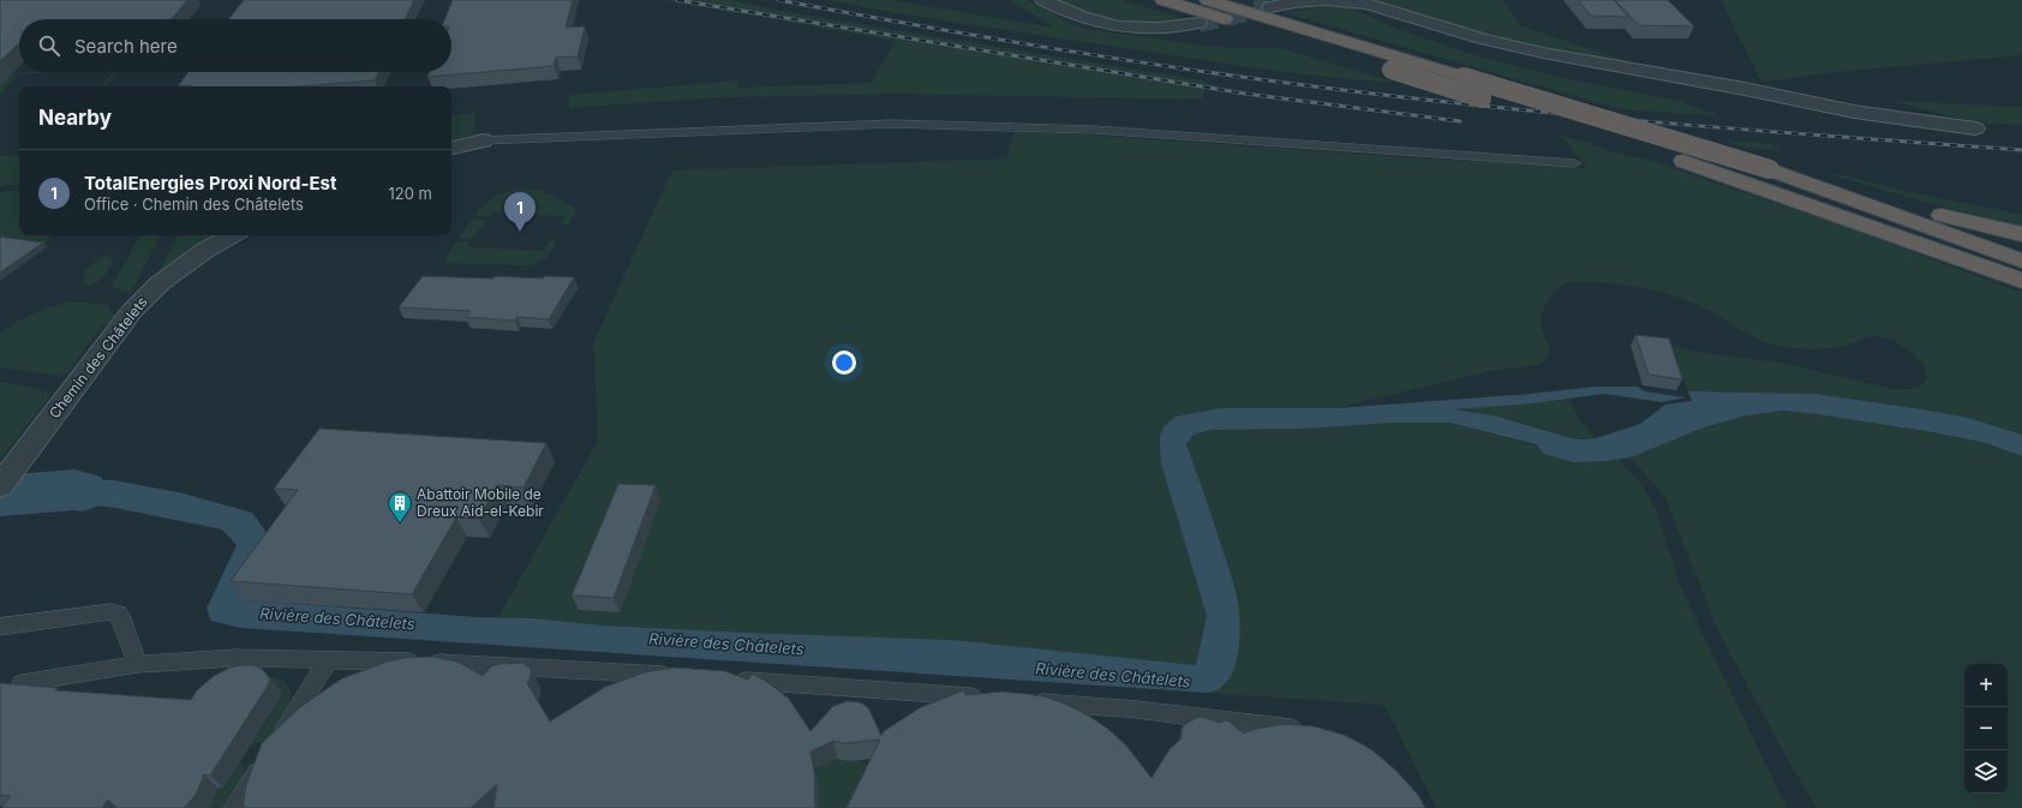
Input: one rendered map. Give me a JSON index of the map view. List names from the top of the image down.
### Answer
{
  "streets": {
    "street": ["Chemin des Châtelets"]
  },
  "water": ["Rivière des Châtelets"],
  "places": {
    "building": ["Abattoir Mobile de Dreux Aid-el-Kebir"]
  },
  "page": {
    "search": "Search here",
    "heading": "Nearby",
    "list": [
      {
        "mark": "1",
        "name": "TotalEnergies Proxi Nord-Est",
        "note": "Office · Chemin des Châtelets",
        "value": "120 m"
      }
    ],
    "pins": "1",
    "map_buttons": ["+", "−"]
  }
}
